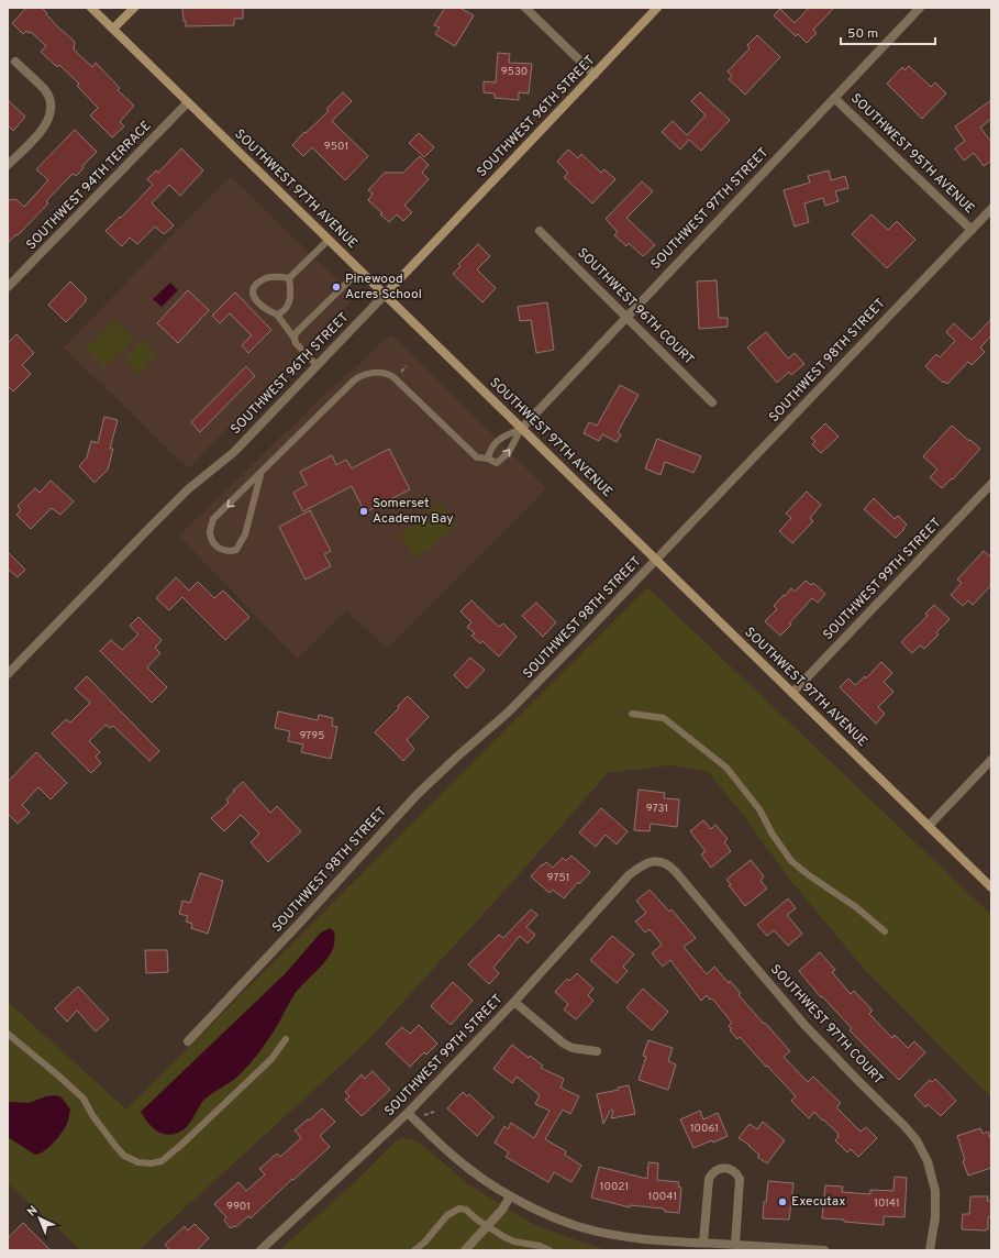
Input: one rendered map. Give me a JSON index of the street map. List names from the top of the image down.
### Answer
{
  "streets": {
    "street": [
      "SOUTHWEST 96TH STREET",
      "SOUTHWEST 95TH AVENUE",
      "SOUTHWEST 94TH TERRACE",
      "SOUTHWEST 97TH AVENUE",
      "SOUTHWEST 97TH STREET",
      "SOUTHWEST 96TH COURT",
      "SOUTHWEST 98TH STREET",
      "SOUTHWEST 99TH STREET",
      "SOUTHWEST 97TH COURT"
    ]
  },
  "crossings": [
    ["SOUTHWEST 96TH STREET", "SOUTHWEST 97TH AVENUE"],
    ["SOUTHWEST 95TH AVENUE", "SOUTHWEST 97TH STREET"],
    ["SOUTHWEST 95TH AVENUE", "SOUTHWEST 98TH STREET"],
    ["SOUTHWEST 94TH TERRACE", "SOUTHWEST 97TH AVENUE"],
    ["SOUTHWEST 97TH AVENUE", "SOUTHWEST 97TH STREET"],
    ["SOUTHWEST 97TH AVENUE", "SOUTHWEST 98TH STREET"],
    ["SOUTHWEST 97TH AVENUE", "SOUTHWEST 99TH STREET"],
    ["SOUTHWEST 97TH STREET", "SOUTHWEST 96TH COURT"],
    ["SOUTHWEST 99TH STREET", "SOUTHWEST 97TH COURT"]
  ],
  "places": ["Pinewood Acres School", "Somerset Academy Bay", "Executax"],
  "house_numbers": [
    "9530",
    "9501",
    "9795",
    "9731",
    "9751",
    "10061",
    "10021",
    "10041",
    "10141",
    "9901"
  ],
  "scale_bar": "50 m",
  "north": "top left"
}
